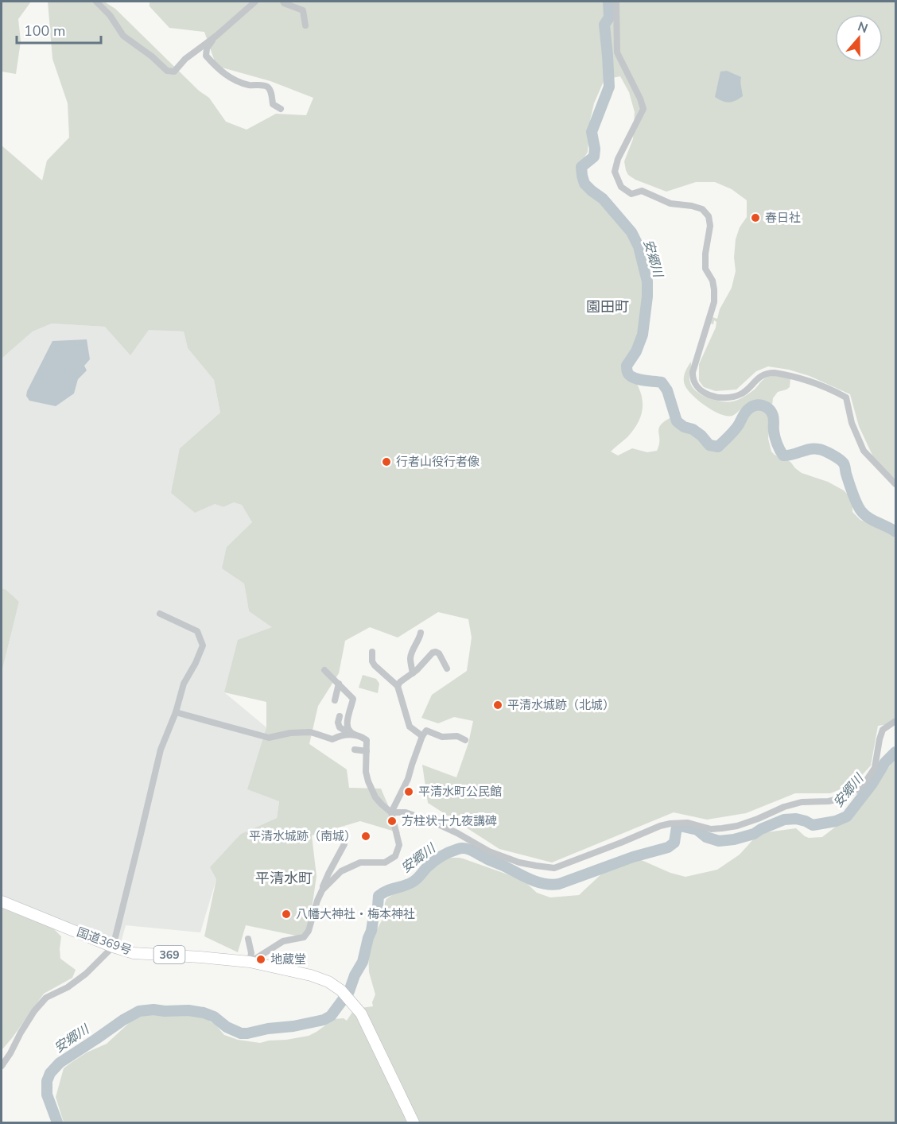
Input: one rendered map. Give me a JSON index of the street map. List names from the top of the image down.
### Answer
{
  "streets": {
    "highway": ["国道369号", "369"]
  },
  "districts": ["園田町", "平清水町"],
  "water": ["安郷川"],
  "places": [
    "春日社",
    "行者山役行者像",
    "平清水城跡（北城）",
    "平清水町公民館",
    "方柱状十九夜講碑",
    "平清水城跡（南城）",
    "八幡大神社・梅本神社",
    "地蔵堂"
  ],
  "scale_bar": "100 m",
  "north": "top"
}
